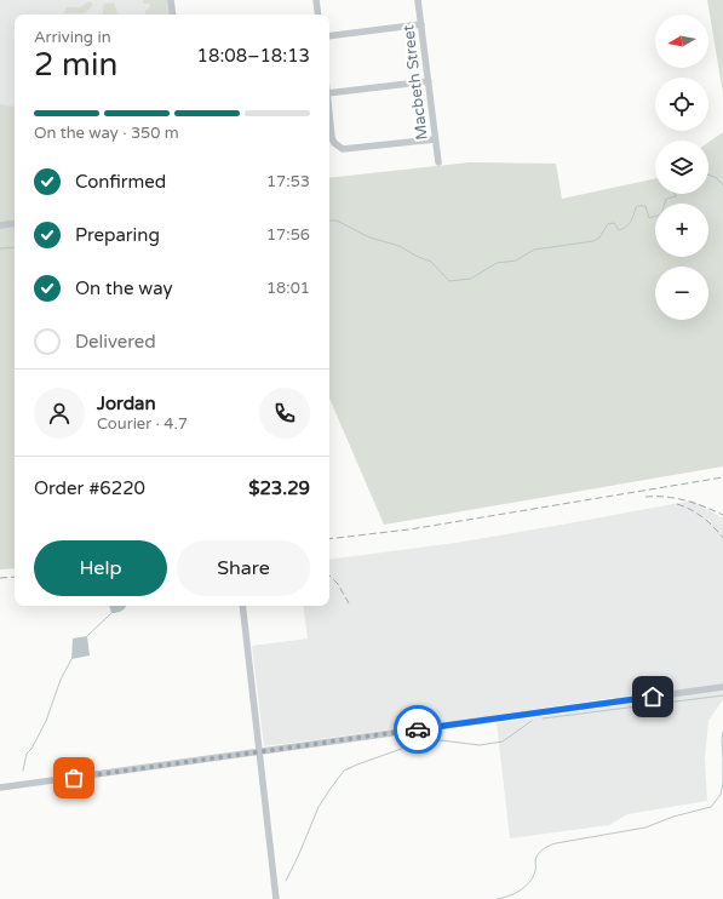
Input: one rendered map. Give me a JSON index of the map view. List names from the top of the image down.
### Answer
{
  "streets": {
    "street": ["Macbeth Street"]
  },
  "north": "left",
  "page": {
    "map_buttons": ["+", "−"],
    "heading": ["2 min", "Arriving in", "18:08–18:13"],
    "panel": [
      "Jordan",
      "Courier · 4.7",
      "Order #6220",
      "$23.29"
    ],
    "bar": "On the way · 350 m",
    "list": [
      ["Confirmed", "17:53"],
      ["Preparing", "17:56"],
      ["On the way", "18:01"],
      "Delivered"
    ],
    "buttons": ["Help", "Share"]
  }
}
